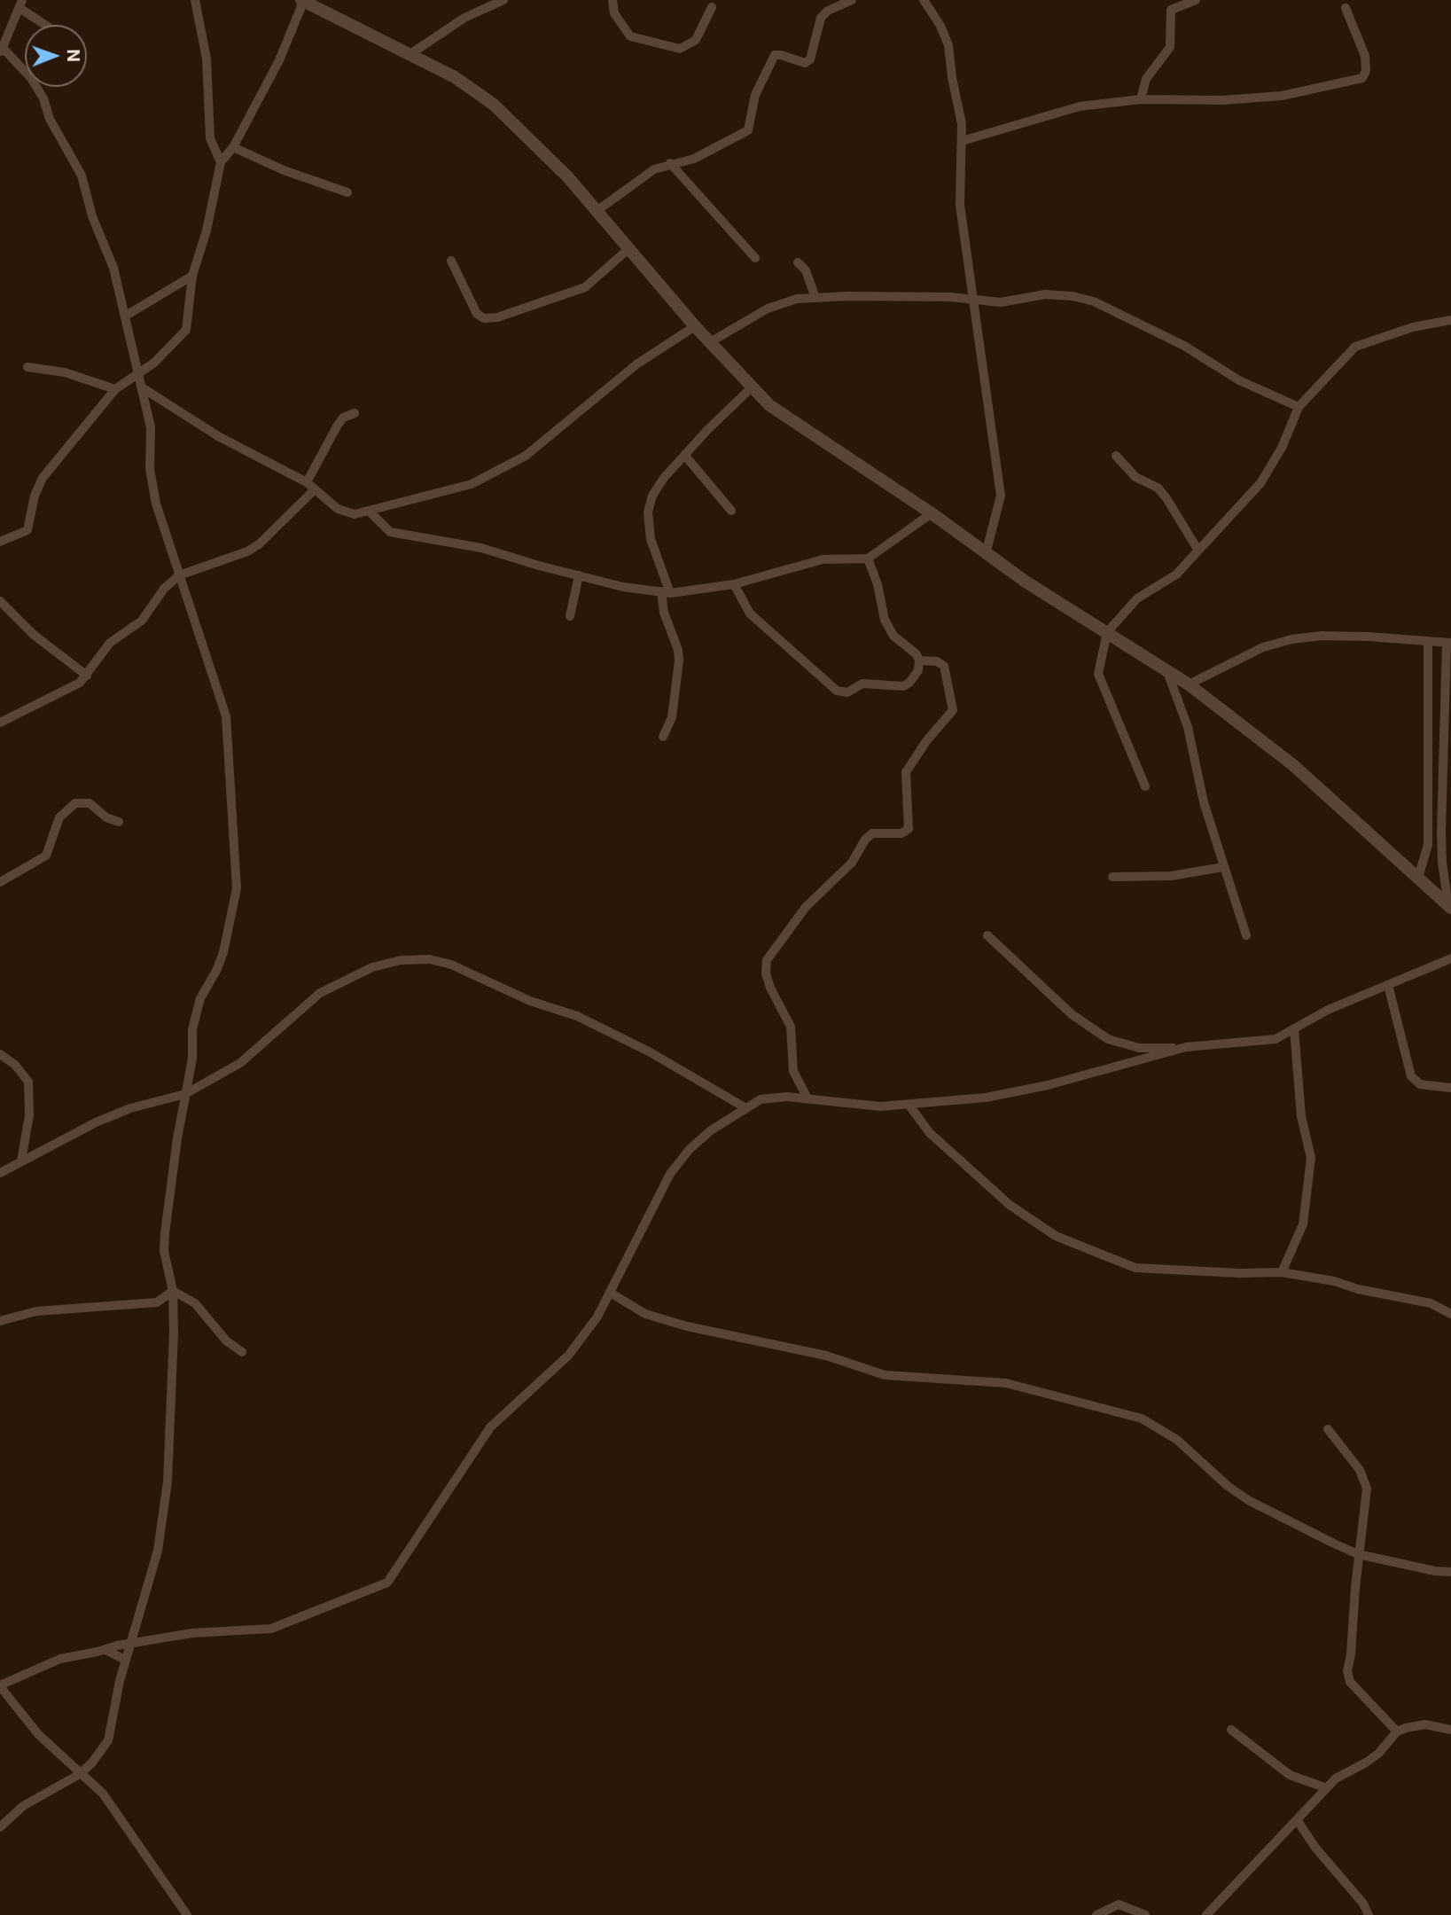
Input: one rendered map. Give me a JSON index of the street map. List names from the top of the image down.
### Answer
{
  "north": "right"
}
